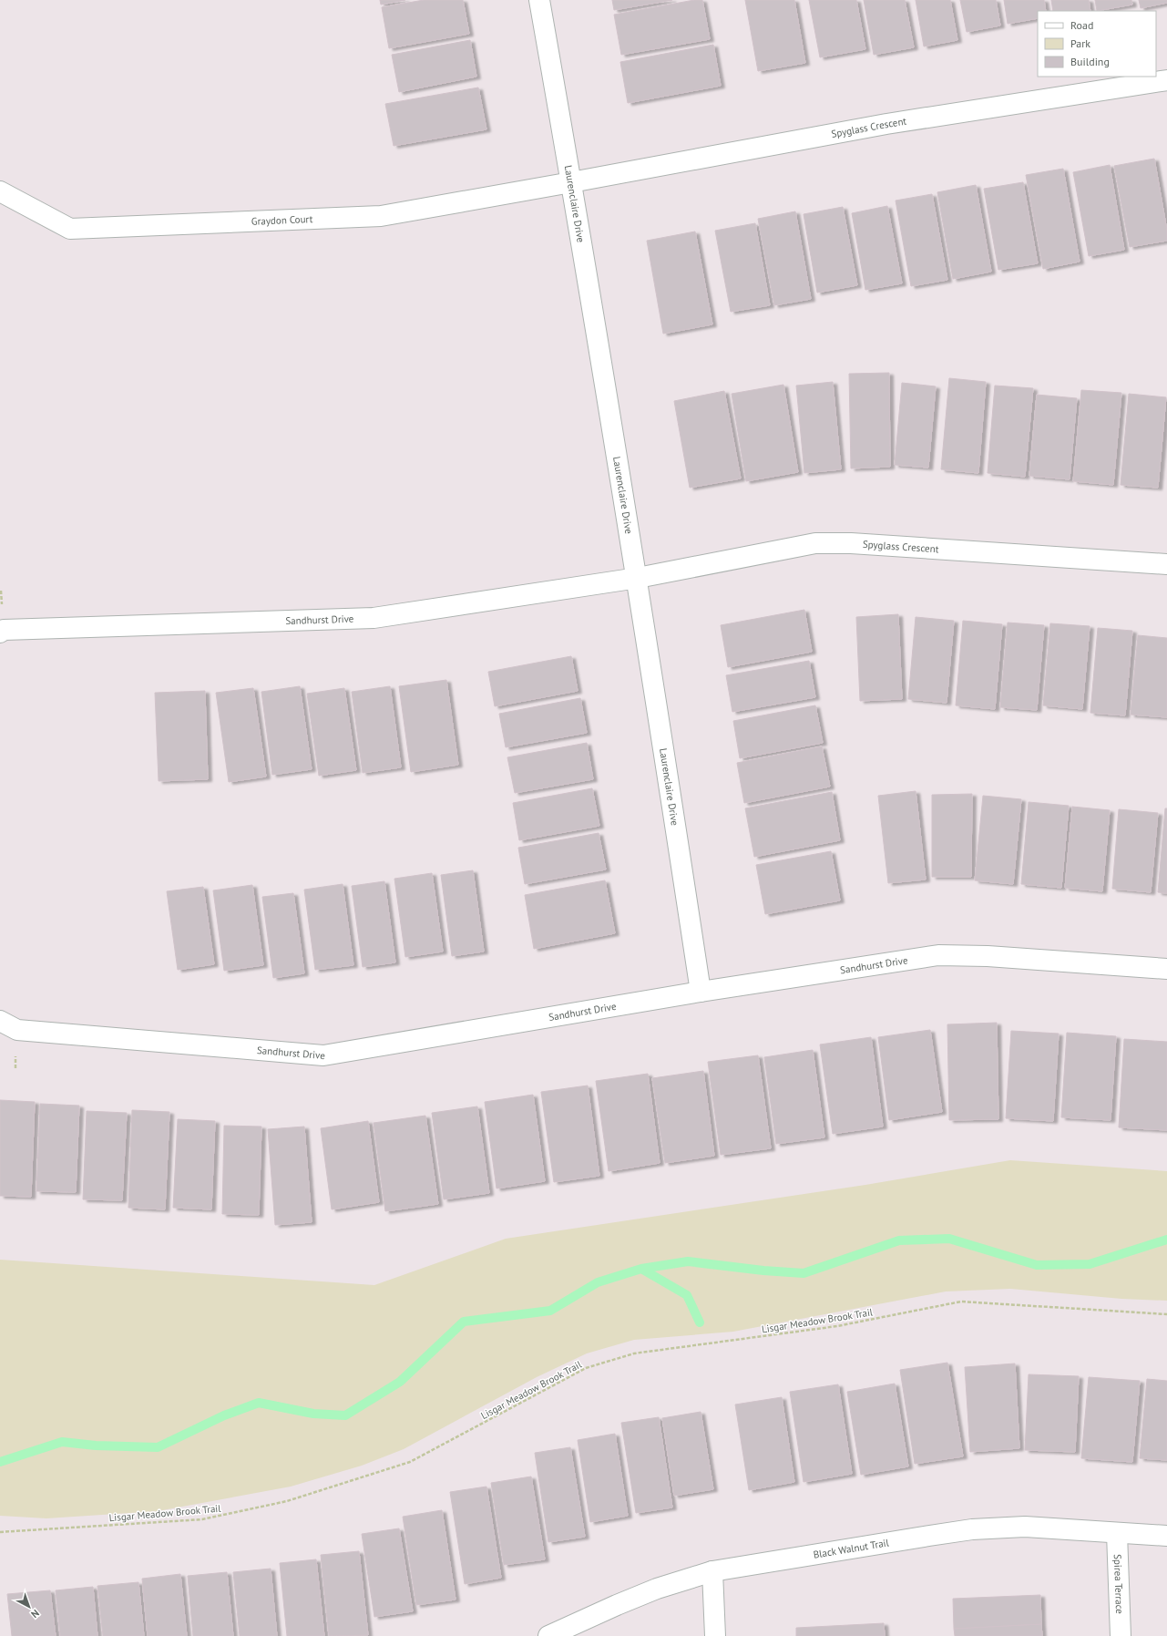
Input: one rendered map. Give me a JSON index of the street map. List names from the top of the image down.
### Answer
{
  "streets": {
    "street": [
      "Spyglass Crescent",
      "Laurenclaire Drive",
      "Graydon Court",
      "Sandhurst Drive",
      "Black Walnut Trail",
      "Spirea Terrace"
    ],
    "path": ["Lisgar Meadow Brook Trail"]
  },
  "crossings": [
    ["Spyglass Crescent", "Laurenclaire Drive"],
    ["Spyglass Crescent", "Graydon Court"],
    ["Spyglass Crescent", "Sandhurst Drive"],
    ["Laurenclaire Drive", "Graydon Court"],
    ["Laurenclaire Drive", "Sandhurst Drive"],
    ["Black Walnut Trail", "Spirea Terrace"]
  ],
  "legend": ["Road", "Park", "Building"],
  "north": "bottom right"
}
